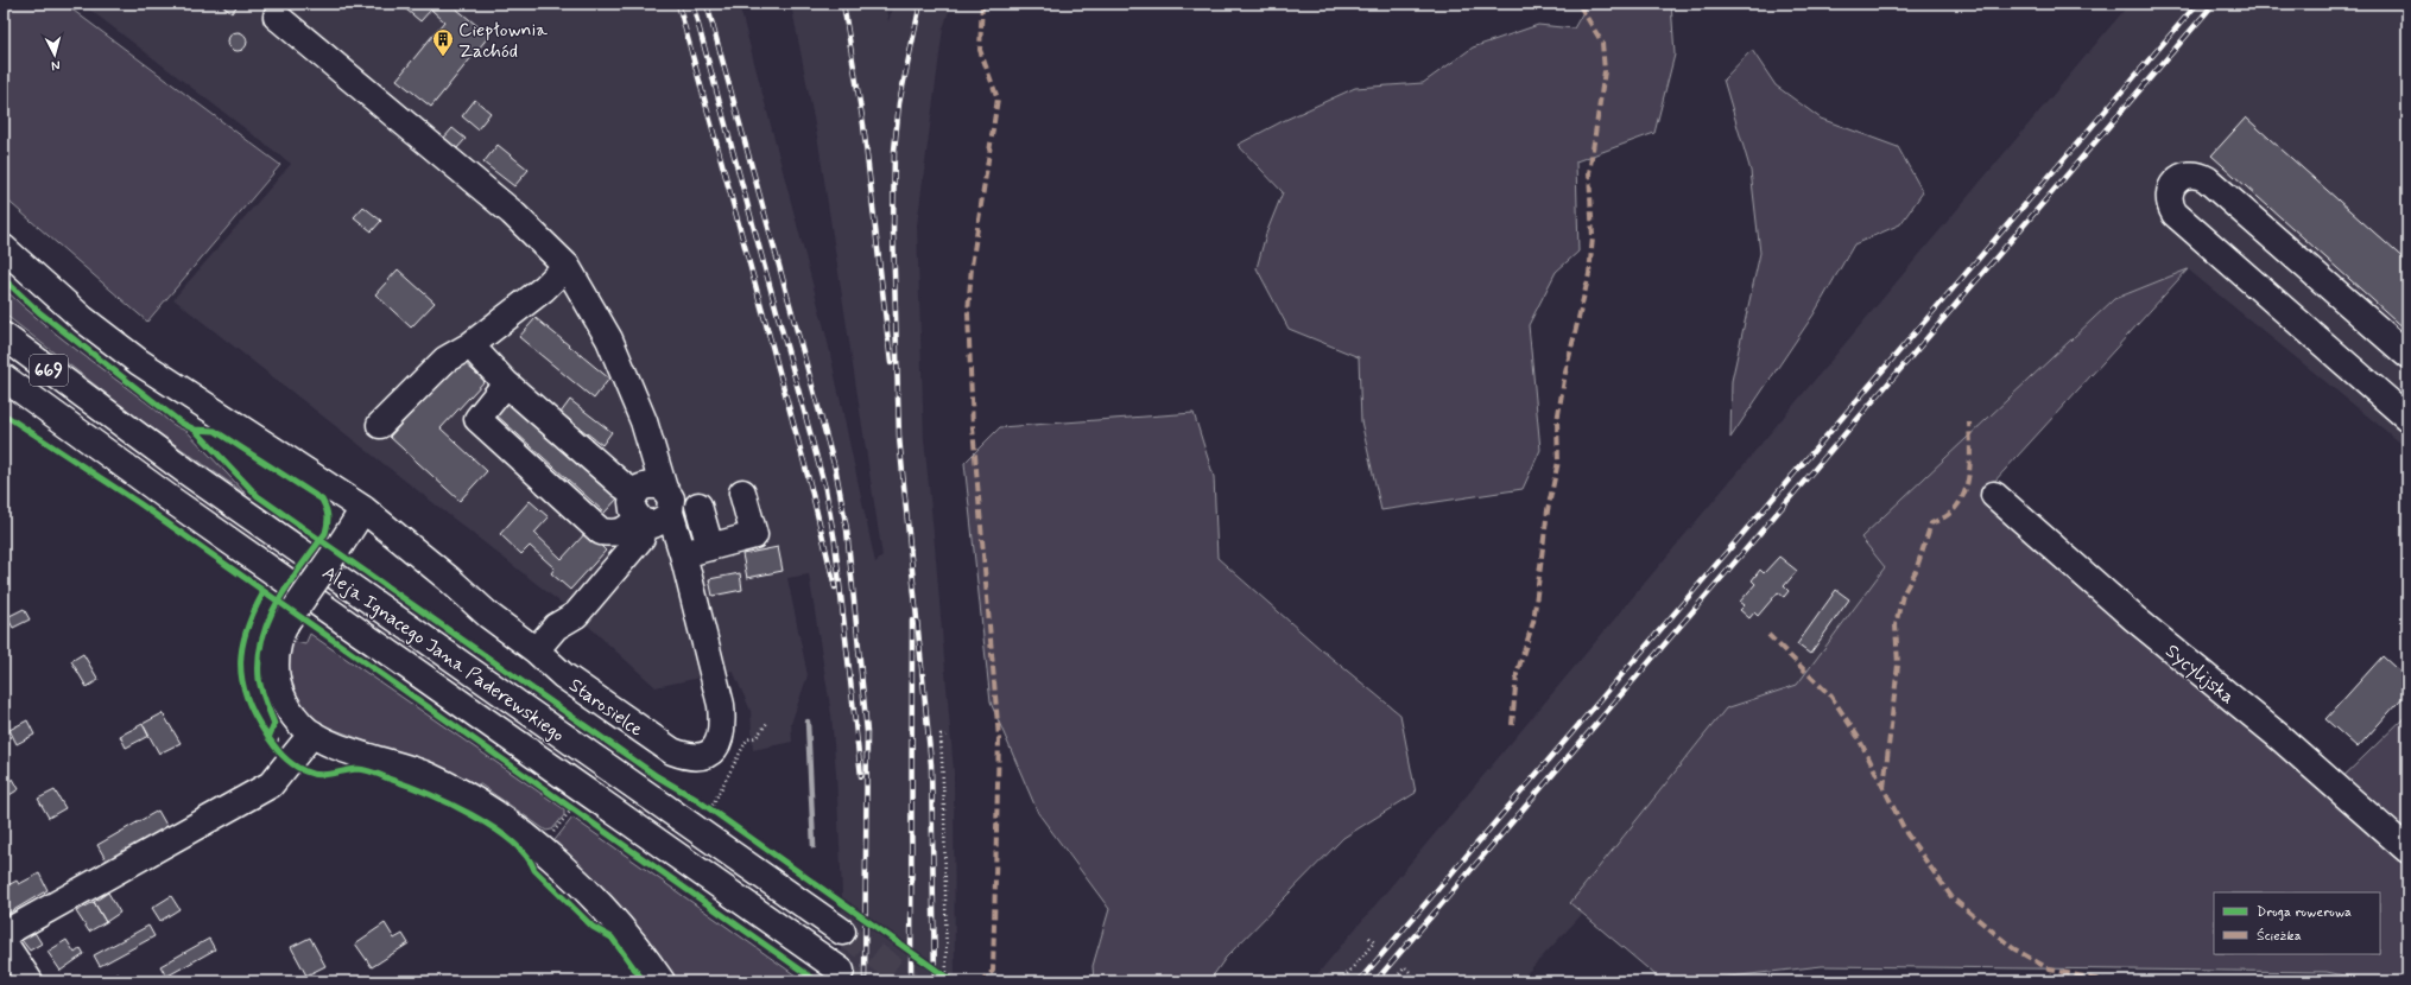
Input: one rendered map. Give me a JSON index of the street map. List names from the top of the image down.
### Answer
{
  "streets": {
    "main road": [
      "669",
      "Aleja Ignacego Jana Paderewskiego",
      "Sycylijska",
      "Starosielce"
    ]
  },
  "places": {
    "building": ["Ciepłownia Zachód"]
  },
  "legend": ["Droga rowerowa", "Ścieżka"],
  "north": "bottom"
}
